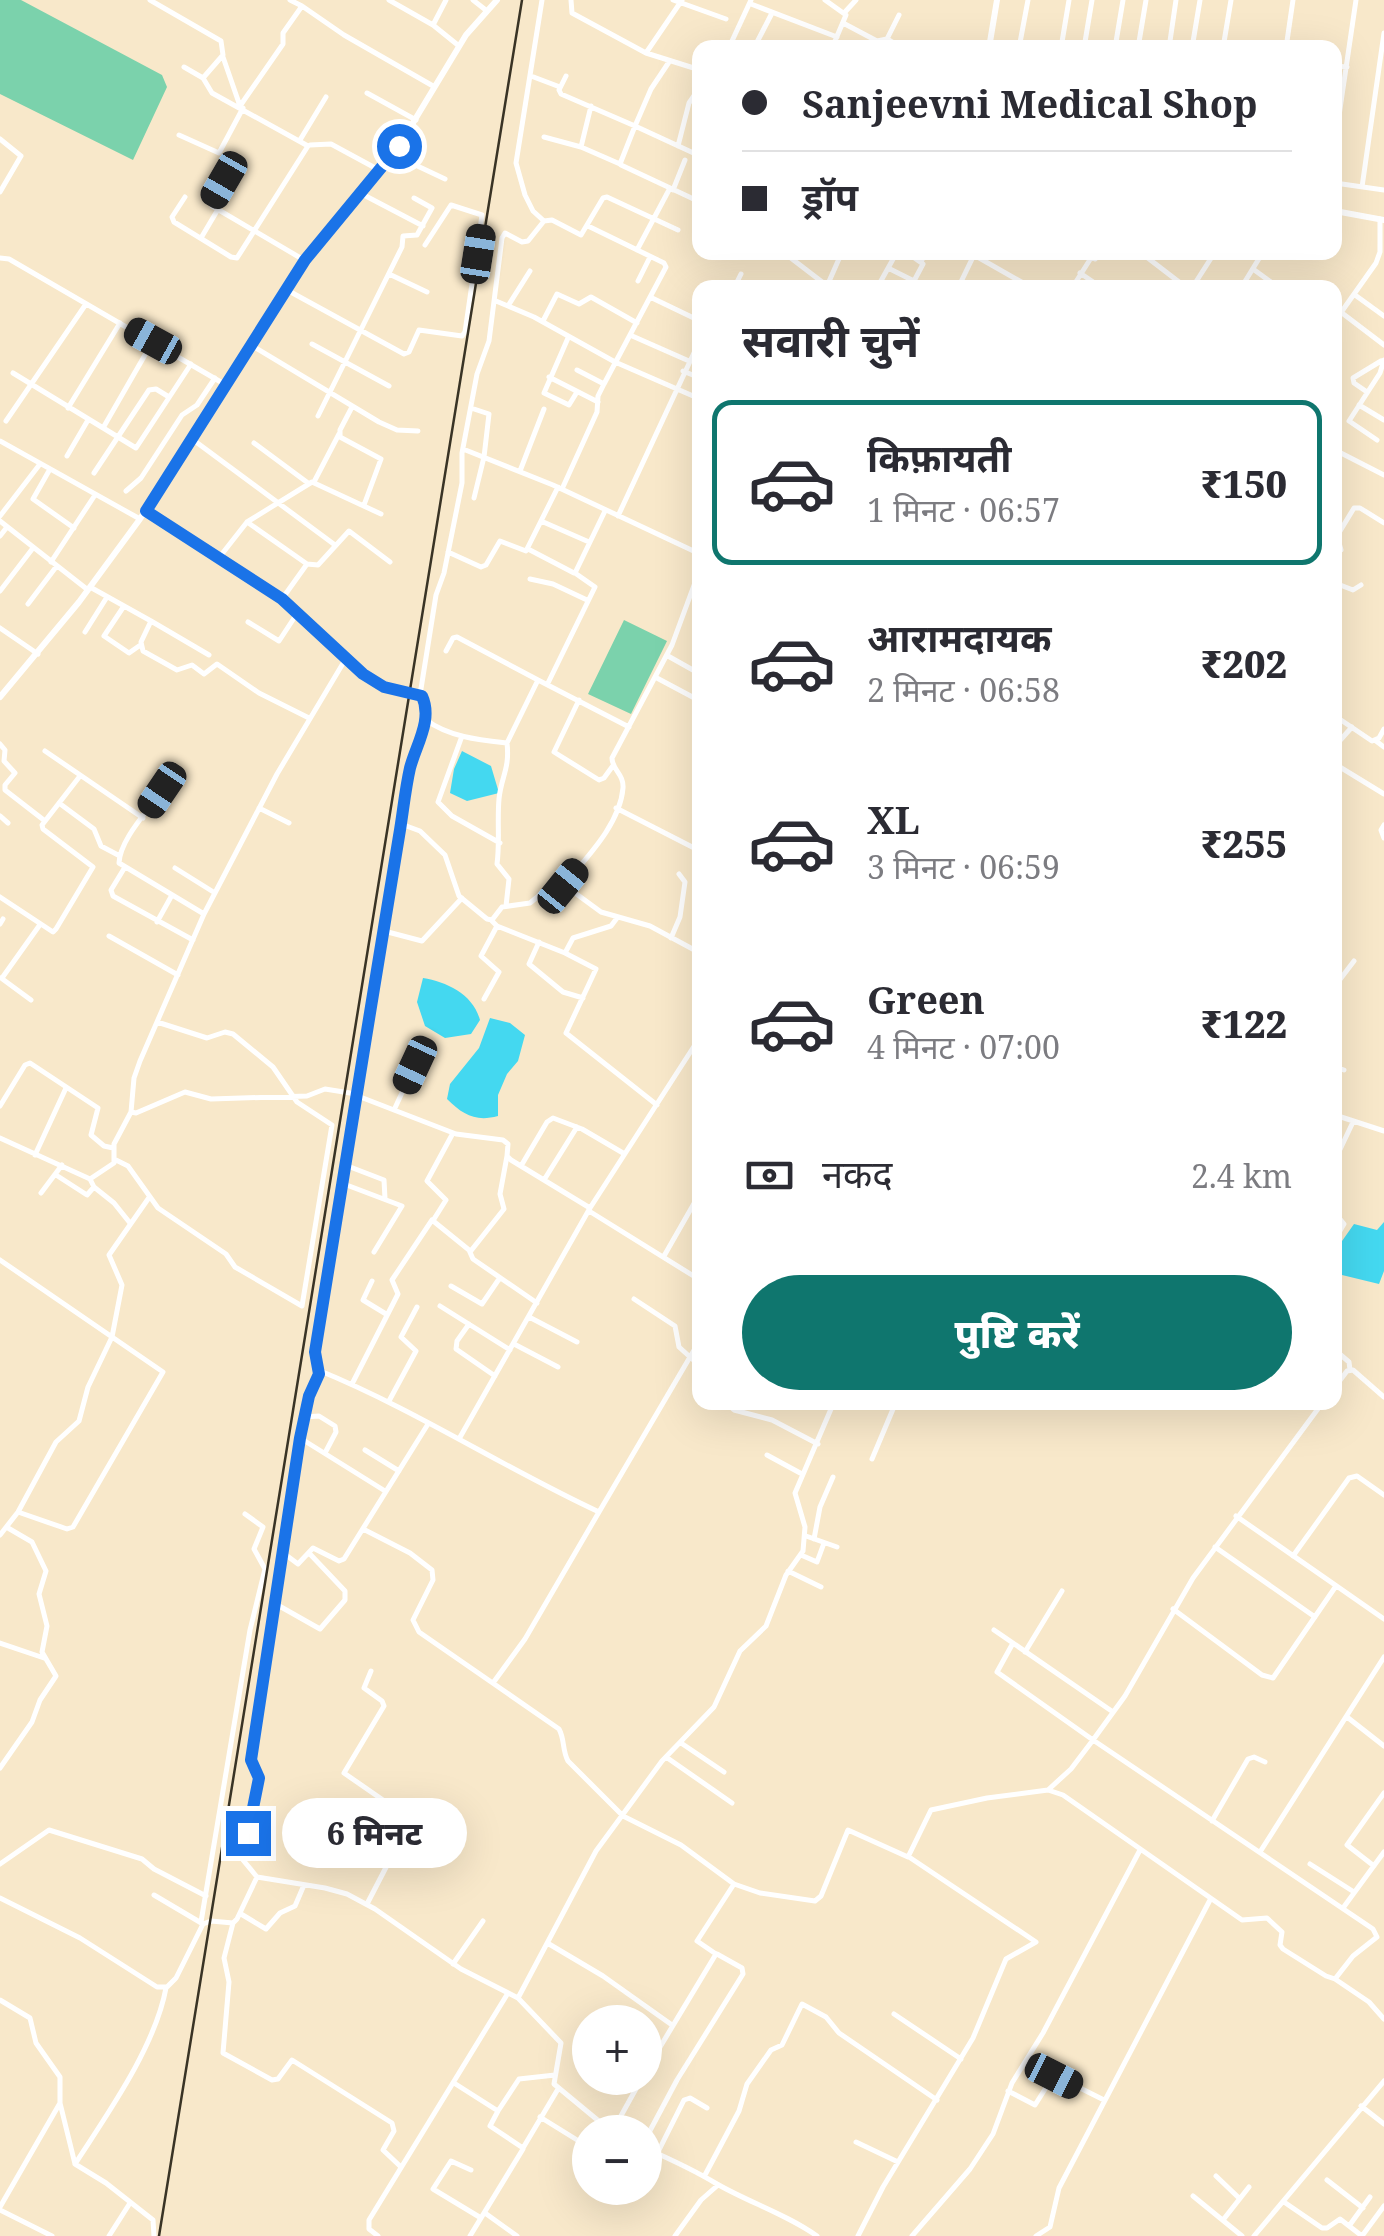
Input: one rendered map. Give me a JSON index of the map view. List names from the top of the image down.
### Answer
{
  "page": {
    "banner": ["Sanjeevni Medical Shop", "ड्रॉप"],
    "heading": "सवारी चुनें",
    "list": [
      {
        "name": "किफ़ायती",
        "note": "1 मिनट · 06:57",
        "value": "₹150"
      },
      {
        "name": "आरामदायक",
        "note": "2 मिनट · 06:58",
        "value": "₹202"
      },
      {
        "name": "XL",
        "note": "3 मिनट · 06:59",
        "value": "₹255"
      },
      {
        "name": "Green",
        "note": "4 मिनट · 07:00",
        "value": "₹122"
      }
    ],
    "pay": ["नकद", "2.4 km"],
    "buttons": "पुष्टि करें",
    "bubble": "6 मिनट",
    "map_buttons": ["+", "−"]
  }
}
